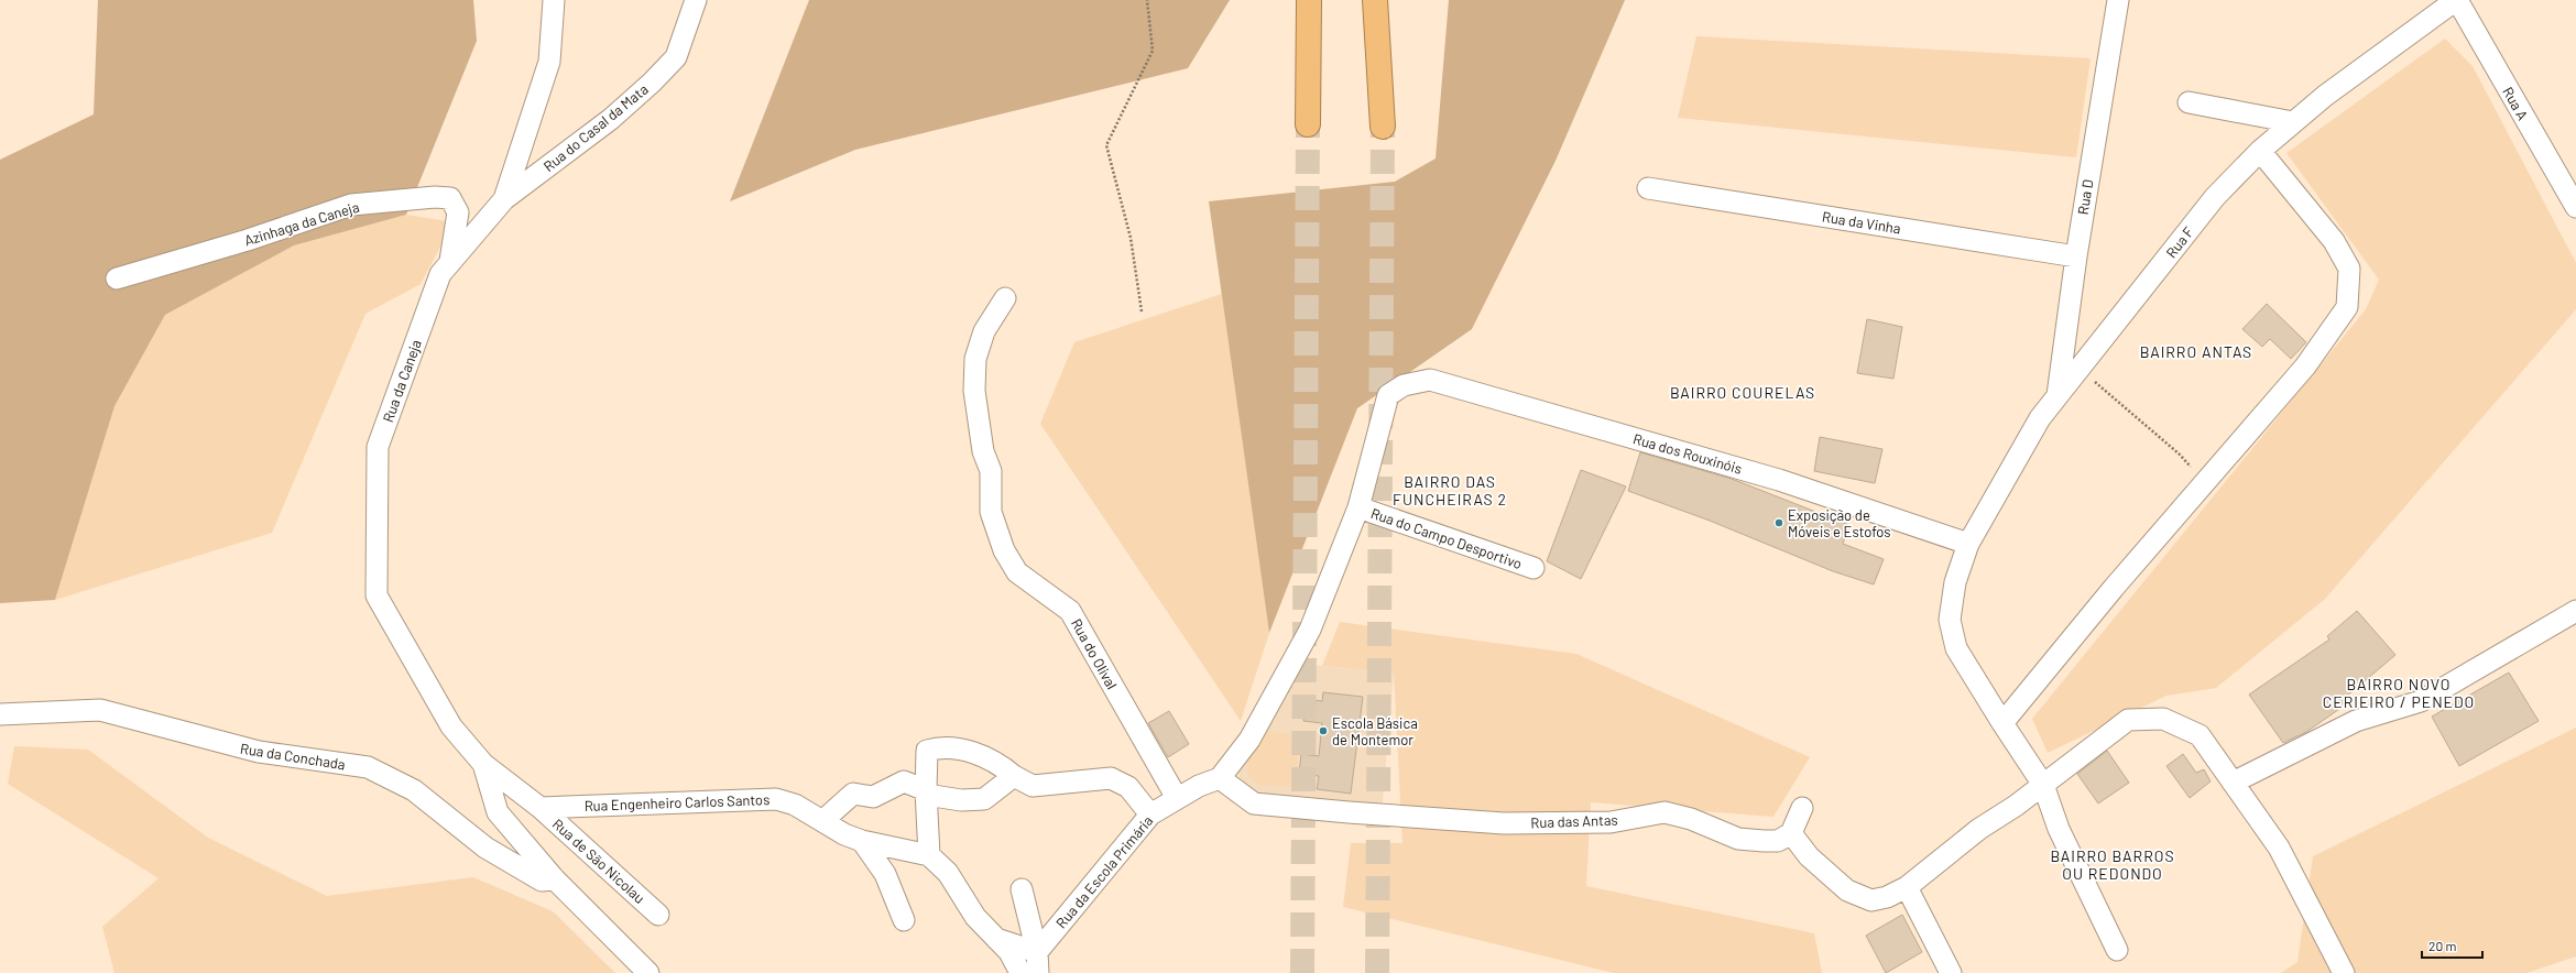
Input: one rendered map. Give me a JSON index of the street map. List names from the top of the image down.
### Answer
{
  "streets": {
    "street": [
      "Rua A",
      "Rua do Casal da Mata",
      "Rua D",
      "Rua da Vinha",
      "Azinhaga da Caneja",
      "Rua F",
      "Rua da Caneja",
      "Rua dos Rouxinóis",
      "Rua do Campo Desportivo",
      "Rua do Olival",
      "Rua da Conchada",
      "Rua Engenheiro Carlos Santos",
      "Rua das Antas",
      "Rua de São Nicolau",
      "Rua da Escola Primária"
    ]
  },
  "crossings": [
    ["Rua A", "Rua F"],
    ["Rua do Casal da Mata", "Rua da Caneja"],
    ["Rua D", "Rua da Vinha"],
    ["Rua D", "Rua F"],
    ["Azinhaga da Caneja", "Rua da Caneja"],
    ["Rua F", "Rua dos Rouxinóis"],
    ["Rua dos Rouxinóis", "Rua do Campo Desportivo"],
    ["Rua do Olival", "Rua da Escola Primária"],
    ["Rua Engenheiro Carlos Santos", "Rua de São Nicolau"],
    ["Rua das Antas", "Rua da Escola Primária"]
  ],
  "districts": [
    "BAIRRO ANTAS",
    "BAIRRO COURELAS",
    "BAIRRO DAS FUNCHEIRAS 2",
    "BAIRRO NOVO CERIEIRO / PENEDO",
    "BAIRRO BARROS OU REDONDO"
  ],
  "places": ["Exposição de Móveis e Estofos", "Escola Básica de Montemor"],
  "scale_bar": "20 m"
}
